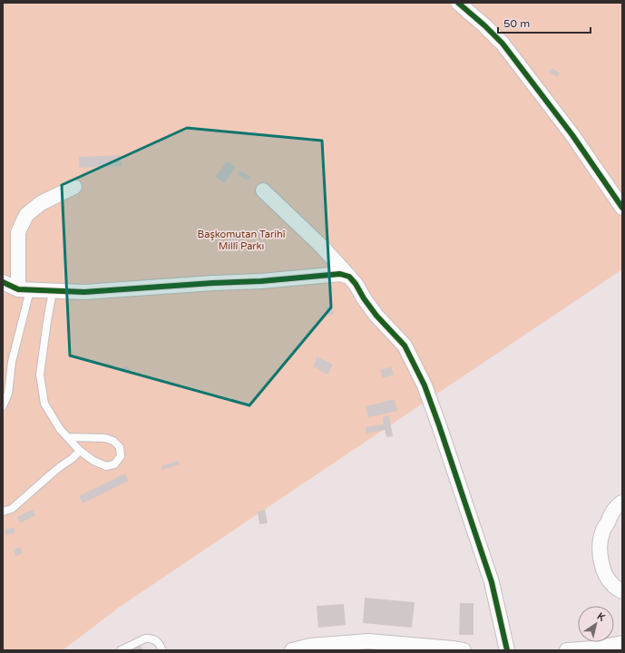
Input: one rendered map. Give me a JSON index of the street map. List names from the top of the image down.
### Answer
{
  "parks": ["Başkomutan Tarihî Millî Parkı"],
  "scale_bar": "50 m",
  "north": "top right"
}
